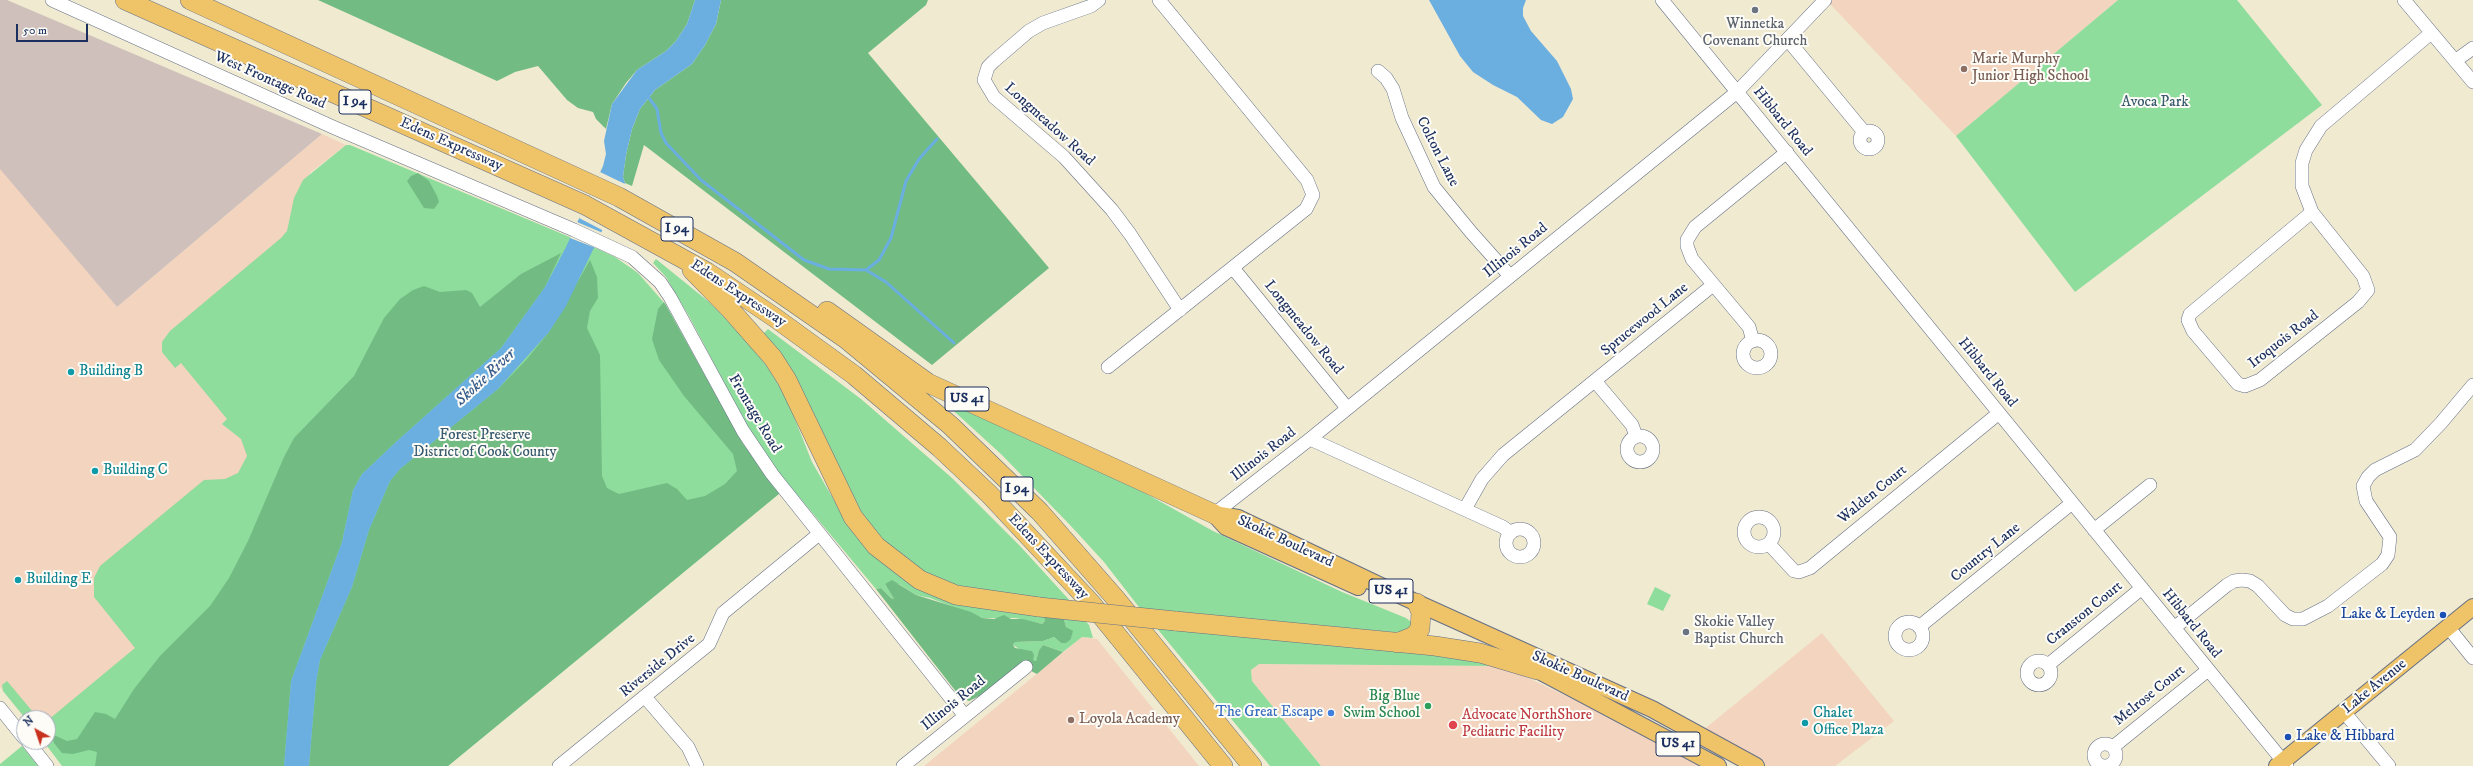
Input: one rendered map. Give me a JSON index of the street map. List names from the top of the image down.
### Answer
{
  "streets": {
    "highway": ["I 94", "Edens Expressway", "US 41"],
    "main road": ["Skokie Boulevard", "Lake Avenue"],
    "street": [
      "West Frontage Road",
      "Hibbard Road",
      "Longmeadow Road",
      "Colton Lane",
      "Illinois Road",
      "Sprucewood Lane",
      "Iroquois Road",
      "Frontage Road",
      "Walden Court",
      "Country Lane",
      "Cranston Court",
      "Riverside Drive",
      "Melrose Court"
    ]
  },
  "crossings": [
    ["West Frontage Road", "Frontage Road"],
    ["Hibbard Road", "Illinois Road"],
    ["Hibbard Road", "Sprucewood Lane"],
    ["Hibbard Road", "Walden Court"],
    ["Hibbard Road", "Country Lane"],
    ["Hibbard Road", "Cranston Court"],
    ["Hibbard Road", "Lake Avenue"],
    ["Hibbard Road", "Melrose Court"],
    ["Longmeadow Road", "Illinois Road"],
    ["Edens Expressway", "US 41"],
    ["Colton Lane", "Illinois Road"],
    ["Illinois Road", "US 41"],
    ["Illinois Road", "Frontage Road"],
    ["Illinois Road", "Skokie Boulevard"],
    ["US 41", "Skokie Boulevard"],
    ["Frontage Road", "Riverside Drive"]
  ],
  "water": ["Skokie River"],
  "parks": ["Avoca Park", "Forest Preserve District of Cook County"],
  "places": [
    "Winnetka Covenant Church",
    "Marie Murphy Junior High School",
    "Building B",
    "Building C",
    "Building E",
    "Lake & Leyden",
    "Skokie Valley Baptist Church",
    "Big Blue Swim School",
    "The Great Escape",
    "Loyola Academy",
    "Chalet Office Plaza",
    "Advocate NorthShore Pediatric Facility",
    "Lake & Hibbard"
  ],
  "scale_bar": "50 m",
  "north": "top left"
}
